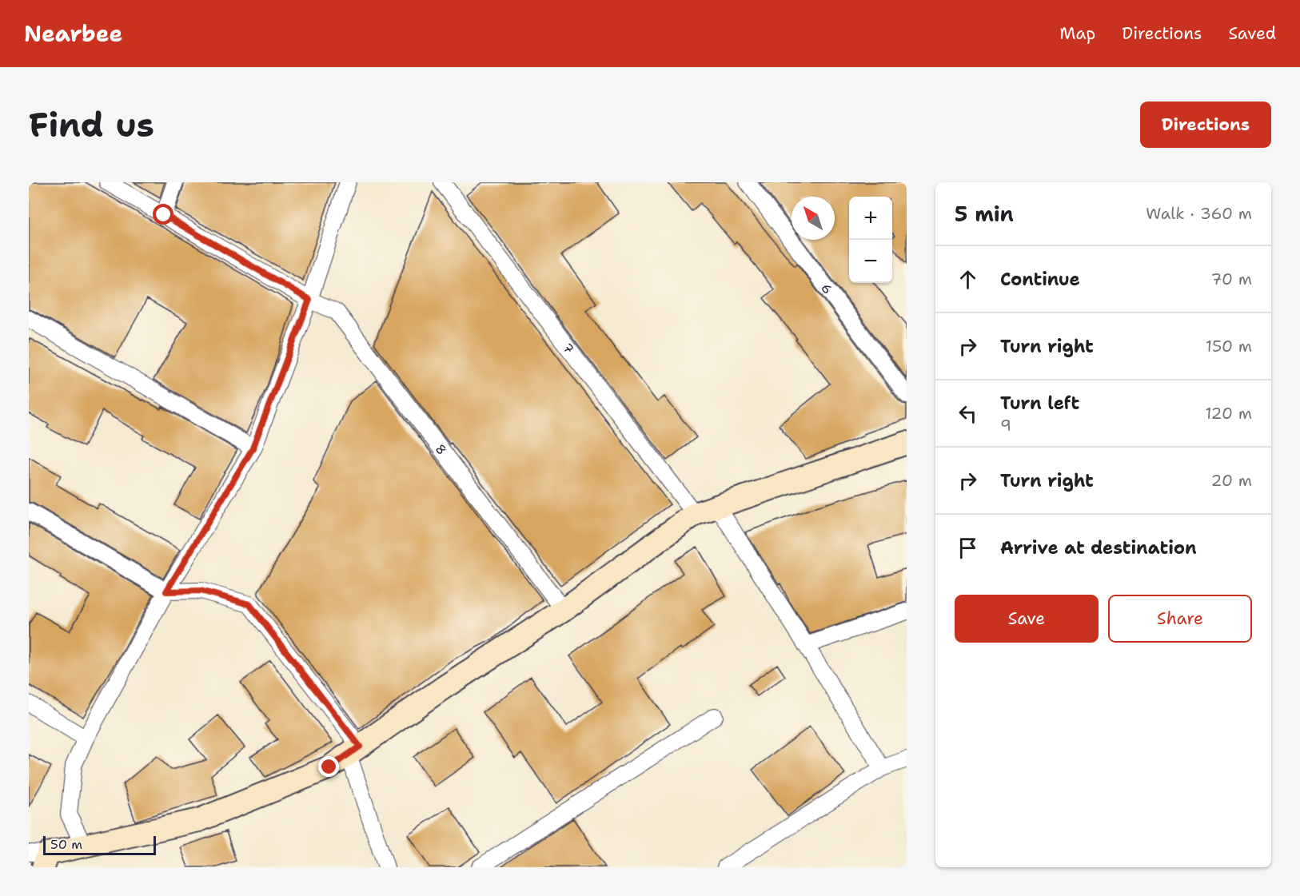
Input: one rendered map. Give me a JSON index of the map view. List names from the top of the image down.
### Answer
{
  "streets": {
    "street": ["6", "7", "8"]
  },
  "scale_bar": "50 m",
  "north": "top left",
  "page": {
    "header": "Nearbee",
    "nav": ["Map", "Directions", "Saved"],
    "buttons": [
      "Directions",
      ["Save", "Share"]
    ],
    "title": "Find us",
    "heading": ["5 min", "Walk · 360 m"],
    "map_buttons": ["+", "−"],
    "list": [
      ["Continue", "70 m"],
      ["Turn right", "150 m"],
      ["Turn left", "9", "120 m"],
      ["Turn right", "20 m"],
      "Arrive at destination"
    ],
    "scale": "50 m"
  }
}
